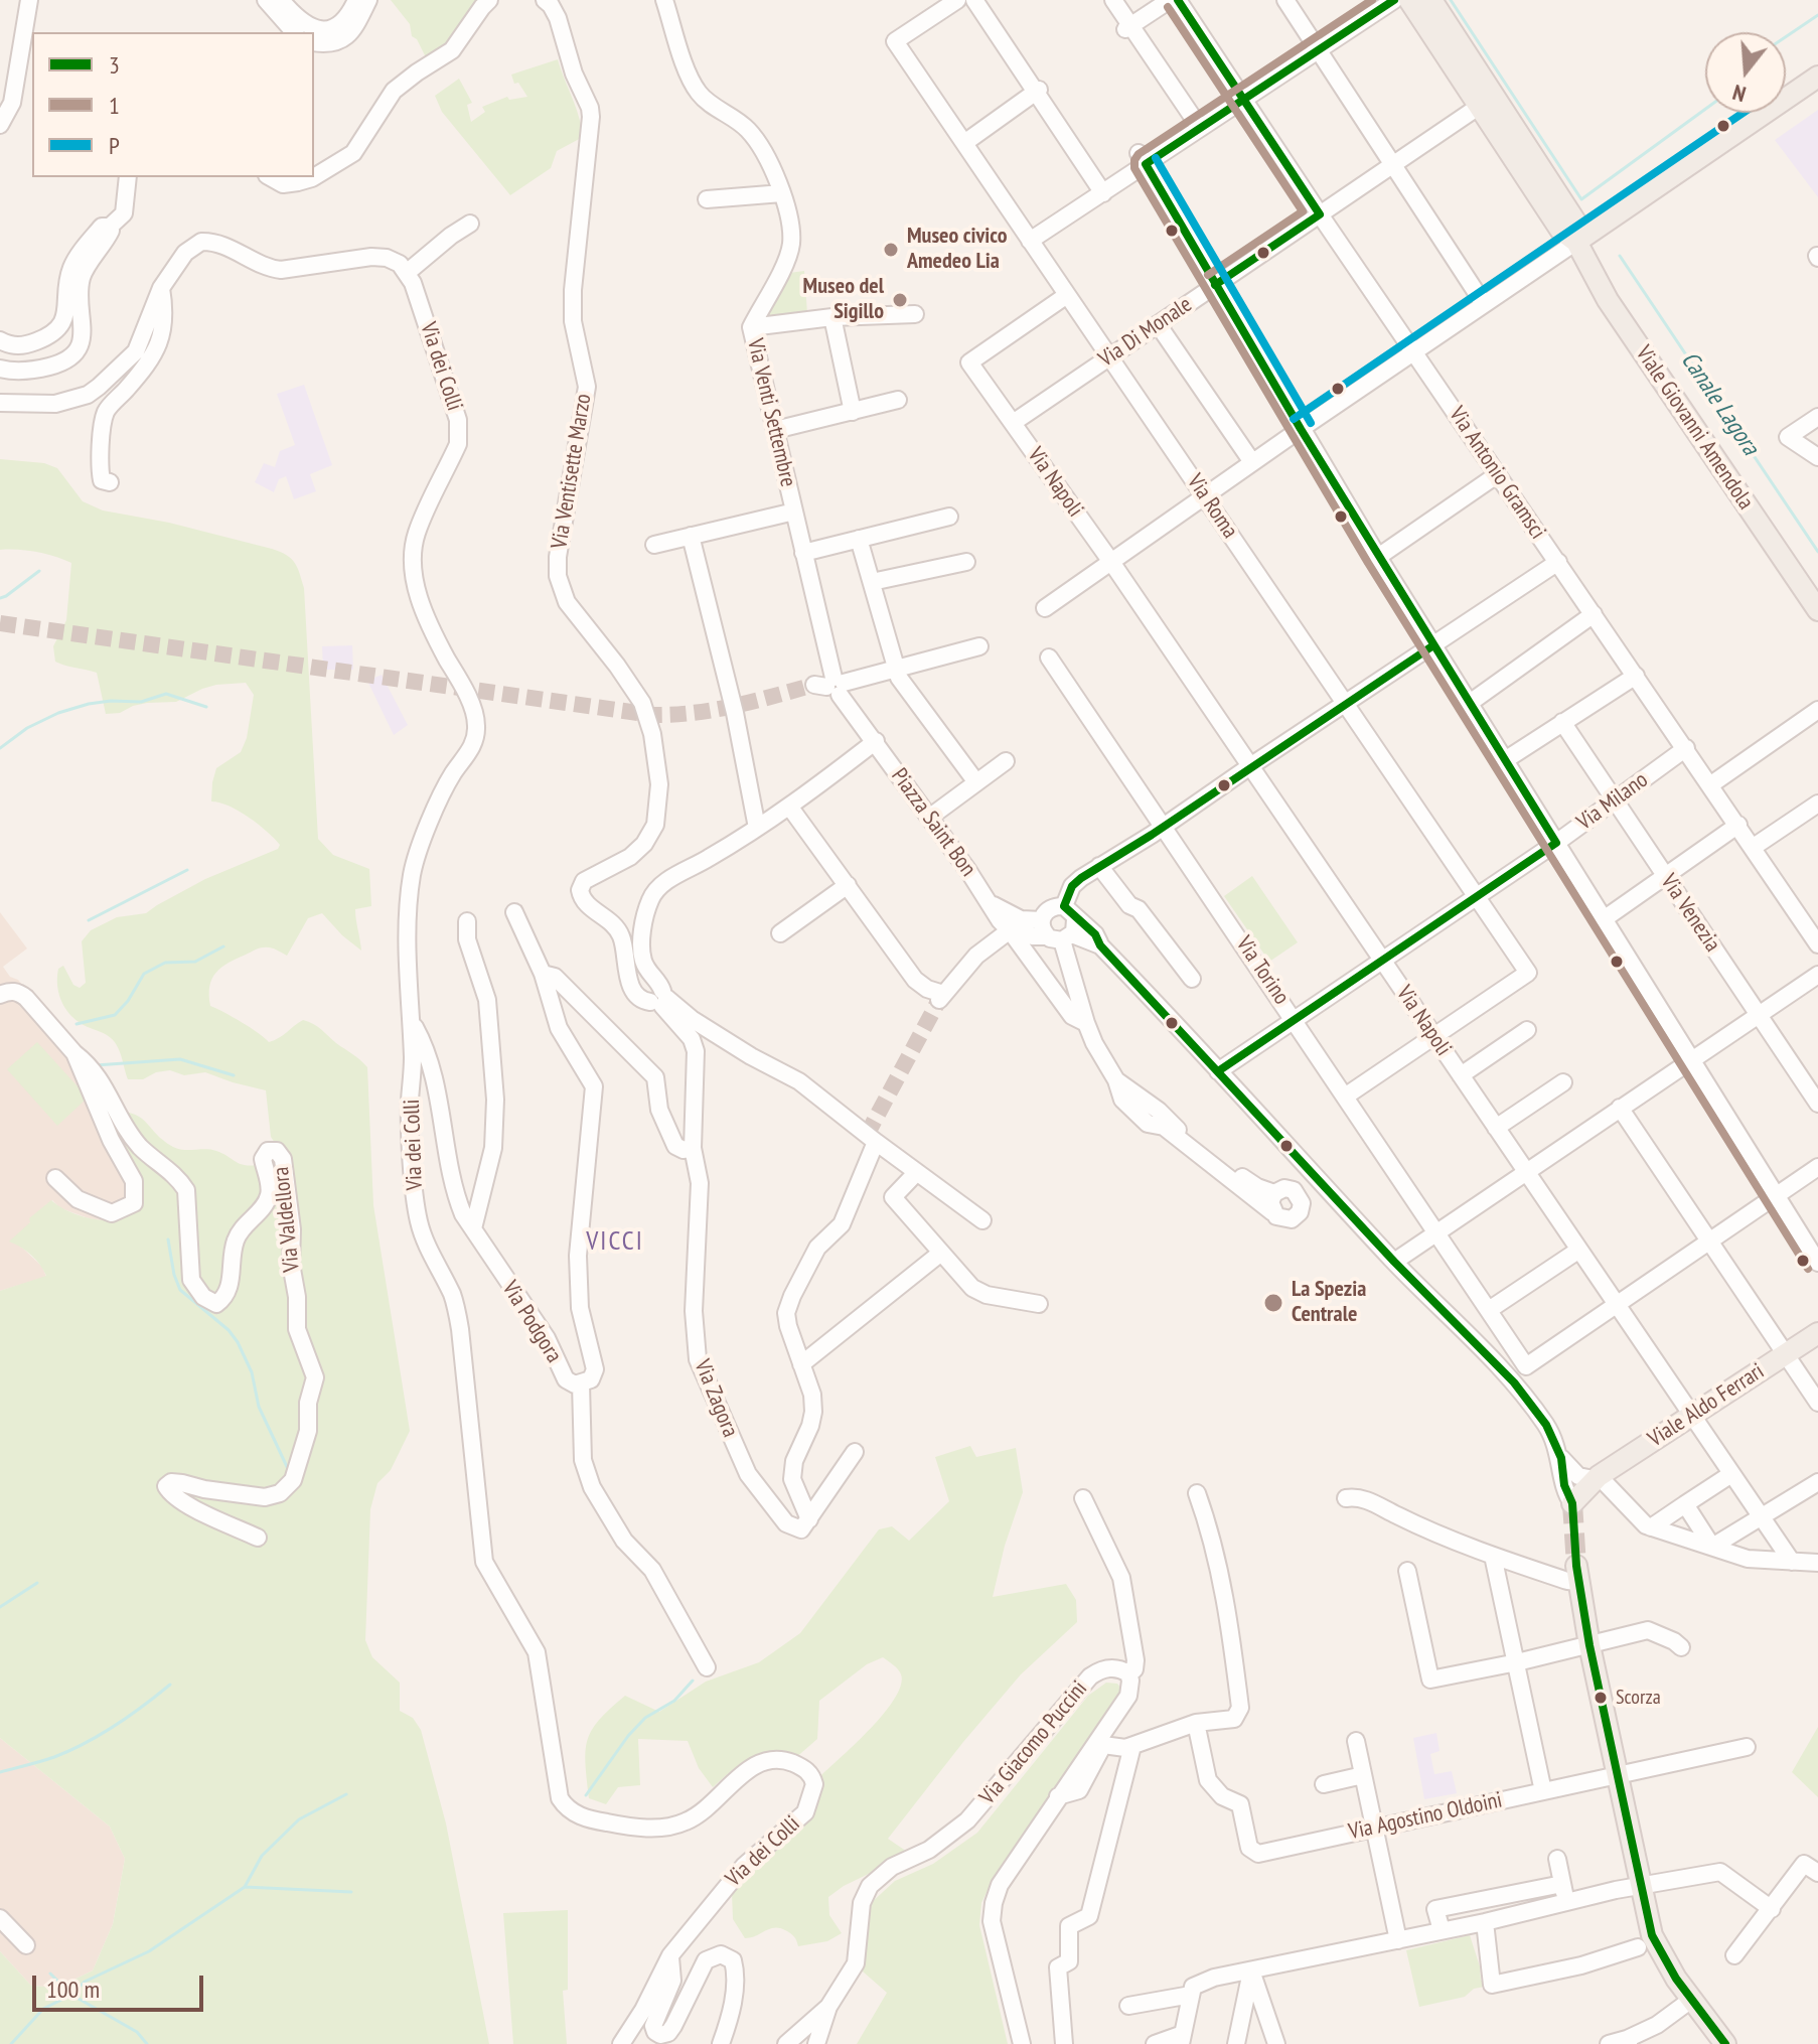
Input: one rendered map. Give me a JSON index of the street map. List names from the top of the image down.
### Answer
{
  "streets": {
    "main road": ["Viale Giovanni Amendola", "Viale Aldo Ferrari"],
    "street": [
      "Via Di Monale",
      "Via dei Colli",
      "Via Venti Settembre",
      "Via Ventisette Marzo",
      "Via Antonio Gramsci",
      "Via Napoli",
      "Via Roma",
      "Via Milano",
      "Piazza Saint Bon",
      "Via Venezia",
      "Via Torino",
      "Via Valdellora",
      "Via Podgora",
      "Via Zagora",
      "Via Giacomo Puccini",
      "Via Agostino Oldoini"
    ]
  },
  "crossings": [
    ["Via Di Monale", "Viale Giovanni Amendola"],
    ["Via Di Monale", "Via Antonio Gramsci"],
    ["Via Di Monale", "Via Napoli"],
    ["Via Di Monale", "Via Roma"],
    ["Via dei Colli", "Via Podgora"],
    ["Via Venti Settembre", "Piazza Saint Bon"],
    ["Via Antonio Gramsci", "Via Milano"],
    ["Via Napoli", "Via Roma"],
    ["Via Napoli", "Via Milano"],
    ["Via Napoli", "Via Torino"],
    ["Via Napoli", "Viale Aldo Ferrari"],
    ["Via Roma", "Via Milano"],
    ["Via Milano", "Via Venezia"],
    ["Via Milano", "Via Torino"]
  ],
  "districts": ["VICCI"],
  "water": ["Canale Lagora"],
  "places": [
    "Museo civico Amedeo Lia",
    "Museo del Sigillo",
    "La Spezia Centrale",
    "Scorza"
  ],
  "lines": ["transit line 3", "transit line 1", "transit line P"],
  "legend": ["3", "1", "P"],
  "scale_bar": "100 m",
  "north": "bottom"
}
